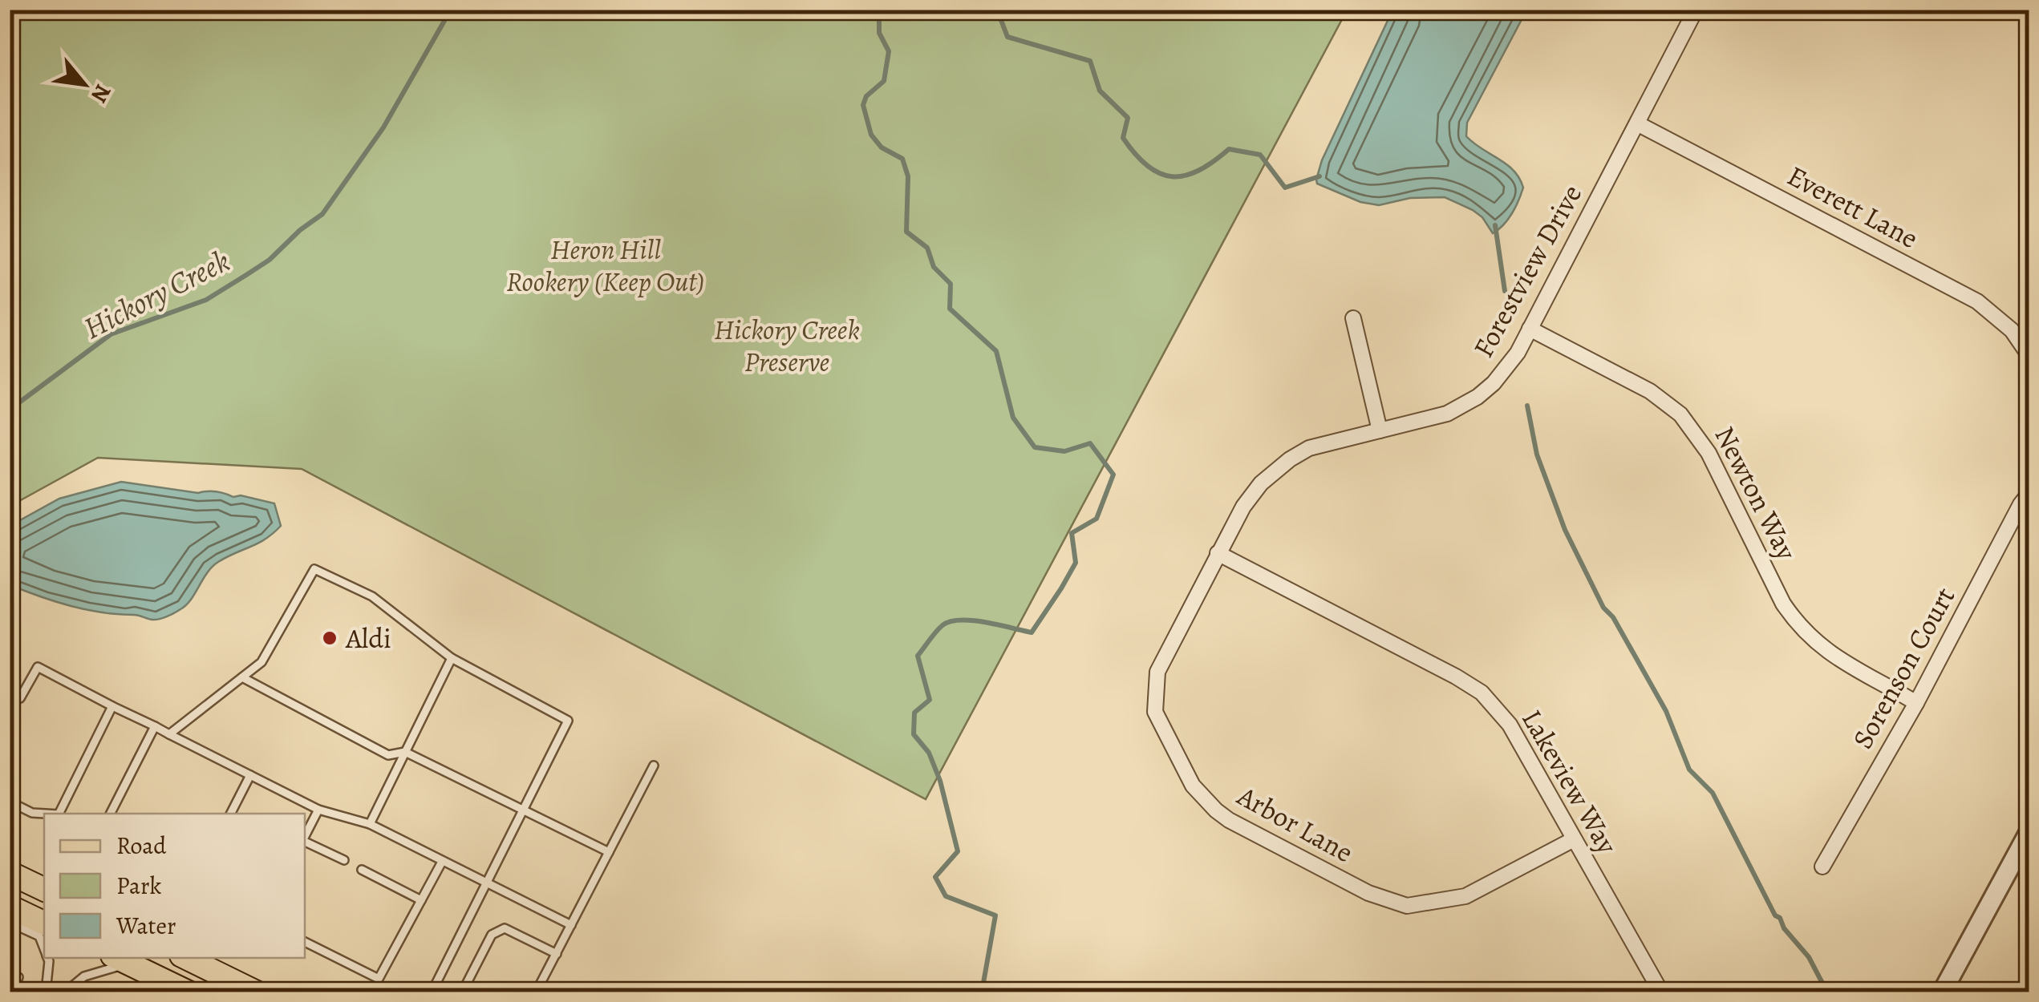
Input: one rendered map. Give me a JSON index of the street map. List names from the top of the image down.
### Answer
{
  "streets": {
    "street": [
      "Everett Lane",
      "Forestview Drive",
      "Newton Way",
      "Sorenson Court",
      "Lakeview Way",
      "Arbor Lane"
    ]
  },
  "crossings": [
    ["Everett Lane", "Forestview Drive"],
    ["Forestview Drive", "Newton Way"],
    ["Forestview Drive", "Lakeview Way"],
    ["Forestview Drive", "Arbor Lane"],
    ["Newton Way", "Sorenson Court"],
    ["Lakeview Way", "Arbor Lane"]
  ],
  "water": ["Hickory Creek"],
  "parks": ["Heron Hill Rookery (Keep Out)", "Hickory Creek Preserve"],
  "places": ["Aldi"],
  "legend": ["Road", "Park", "Water"],
  "north": "bottom right"
}
